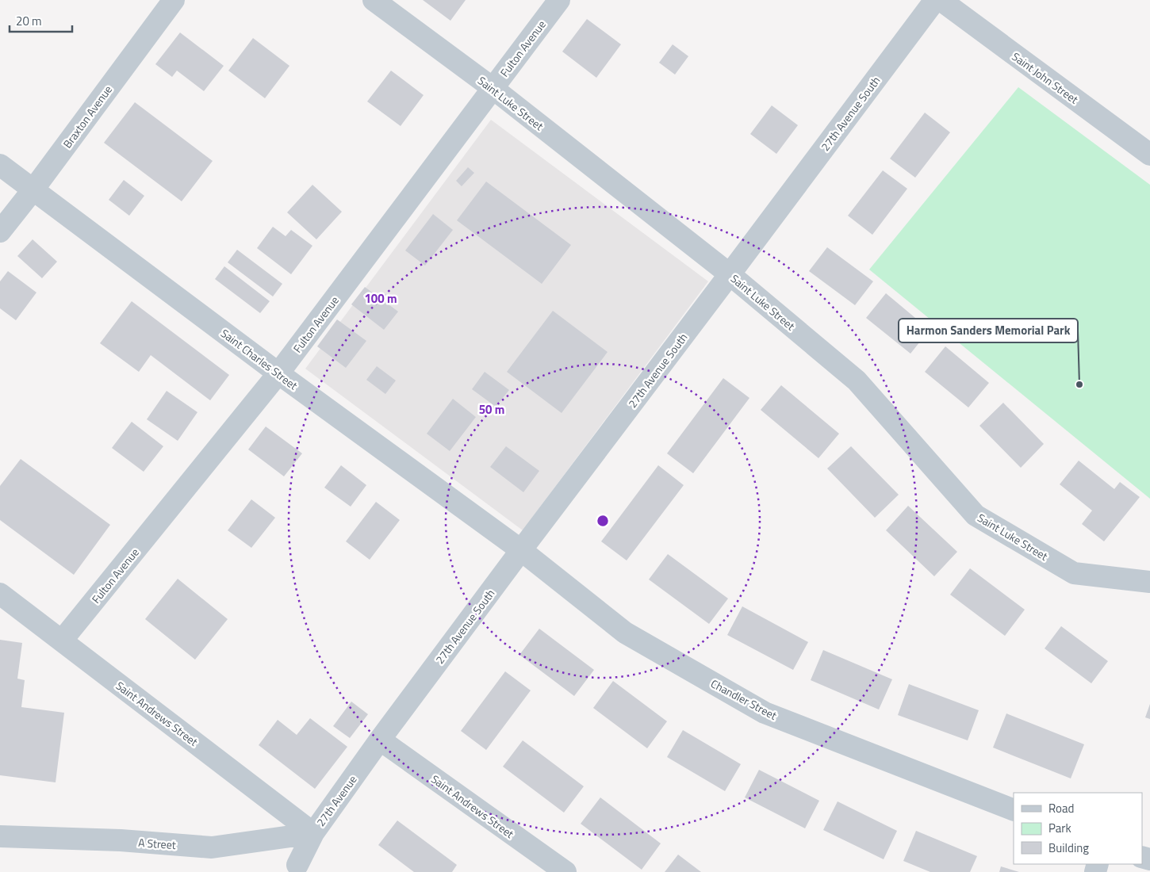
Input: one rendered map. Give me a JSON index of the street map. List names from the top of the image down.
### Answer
{
  "streets": {
    "street": [
      "Fulton Avenue",
      "Saint John Street",
      "Saint Luke Street",
      "27th Avenue South",
      "Braxton Avenue",
      "Saint Charles Street",
      "Chandler Street",
      "Saint Andrews Street",
      "27th Avenue",
      "A Street"
    ]
  },
  "crossings": [
    ["Fulton Avenue", "Saint Luke Street"],
    ["Fulton Avenue", "Saint Charles Street"],
    ["Fulton Avenue", "Saint Andrews Street"],
    ["Saint Luke Street", "27th Avenue South"],
    ["27th Avenue South", "Saint Charles Street"],
    ["27th Avenue South", "Chandler Street"],
    ["27th Avenue South", "Saint Andrews Street"],
    ["27th Avenue South", "27th Avenue"],
    ["Braxton Avenue", "Saint Charles Street"],
    ["Saint Charles Street", "Chandler Street"],
    ["Saint Andrews Street", "27th Avenue"],
    ["Saint Andrews Street", "A Street"],
    ["27th Avenue", "A Street"]
  ],
  "places": ["Harmon Sanders Memorial Park"],
  "legend": ["Road", "Park", "Building"],
  "scale_bar": "20 m",
  "rings": ["100 m", "50 m"]
}
